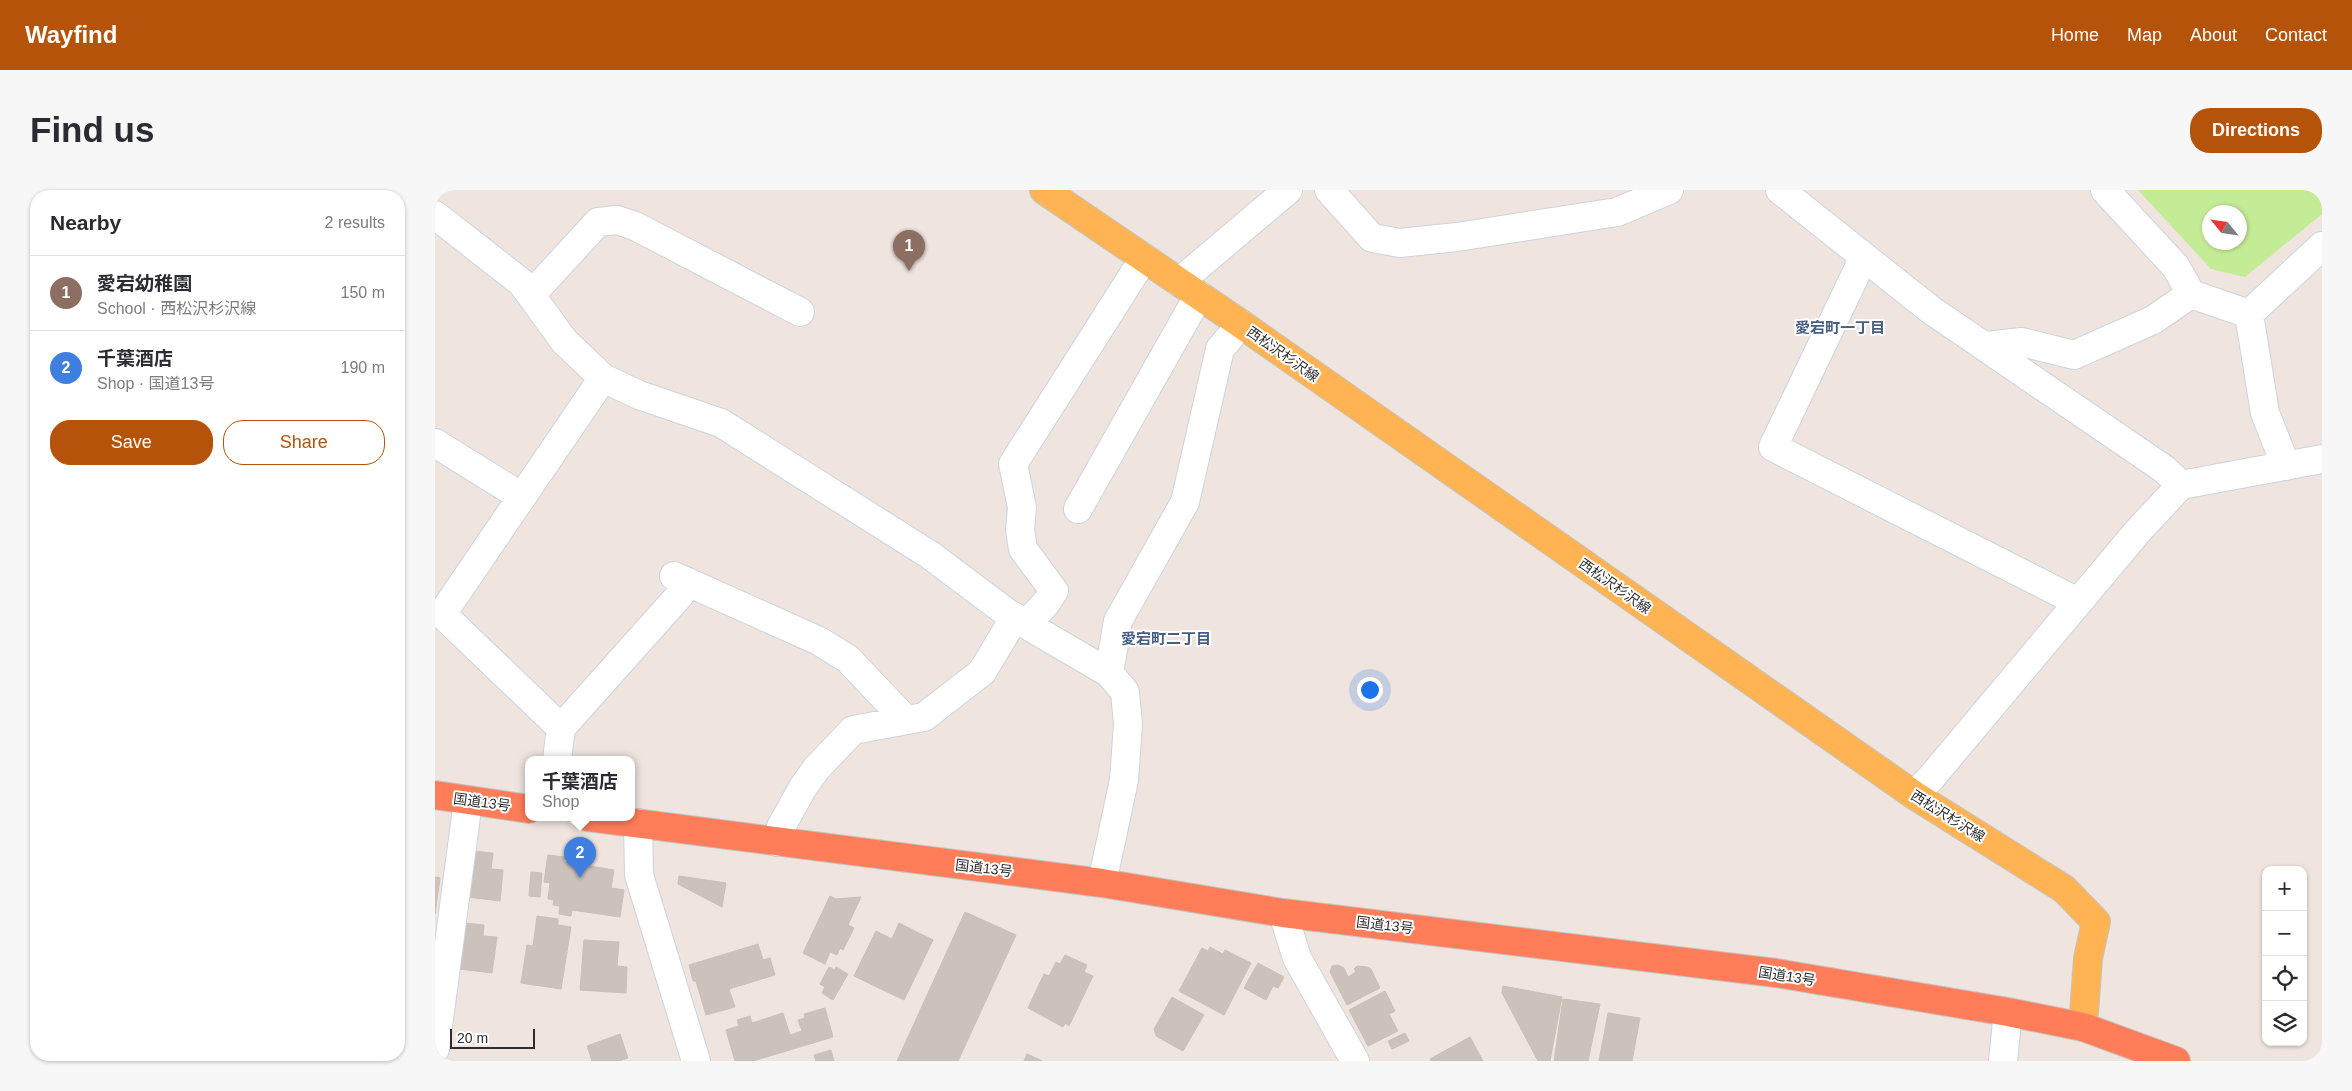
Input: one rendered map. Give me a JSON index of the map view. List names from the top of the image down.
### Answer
{
  "streets": {
    "highway": ["国道13号"],
    "main road": ["西松沢杉沢線"]
  },
  "crossings": [
    ["西松沢杉沢線", "国道13号"]
  ],
  "districts": ["愛宕町一丁目", "愛宕町二丁目"],
  "scale_bar": "20 m",
  "north": "top left",
  "page": {
    "header": "Wayfind",
    "nav": [
      "Home",
      "Map",
      "About",
      "Contact"
    ],
    "buttons": [
      "Directions",
      ["Save", "Share"]
    ],
    "title": "Find us",
    "heading": ["Nearby", "2 results"],
    "pins": ["1", "2"],
    "list": [
      {
        "mark": "1",
        "name": "愛宕幼稚園",
        "note": "School · 西松沢杉沢線",
        "value": "150 m"
      },
      {
        "mark": "2",
        "name": "千葉酒店",
        "note": "Shop · 国道13号",
        "value": "190 m"
      }
    ],
    "popup": ["千葉酒店", "Shop"],
    "map_buttons": ["+", "−"],
    "scale": "20 m"
  }
}
